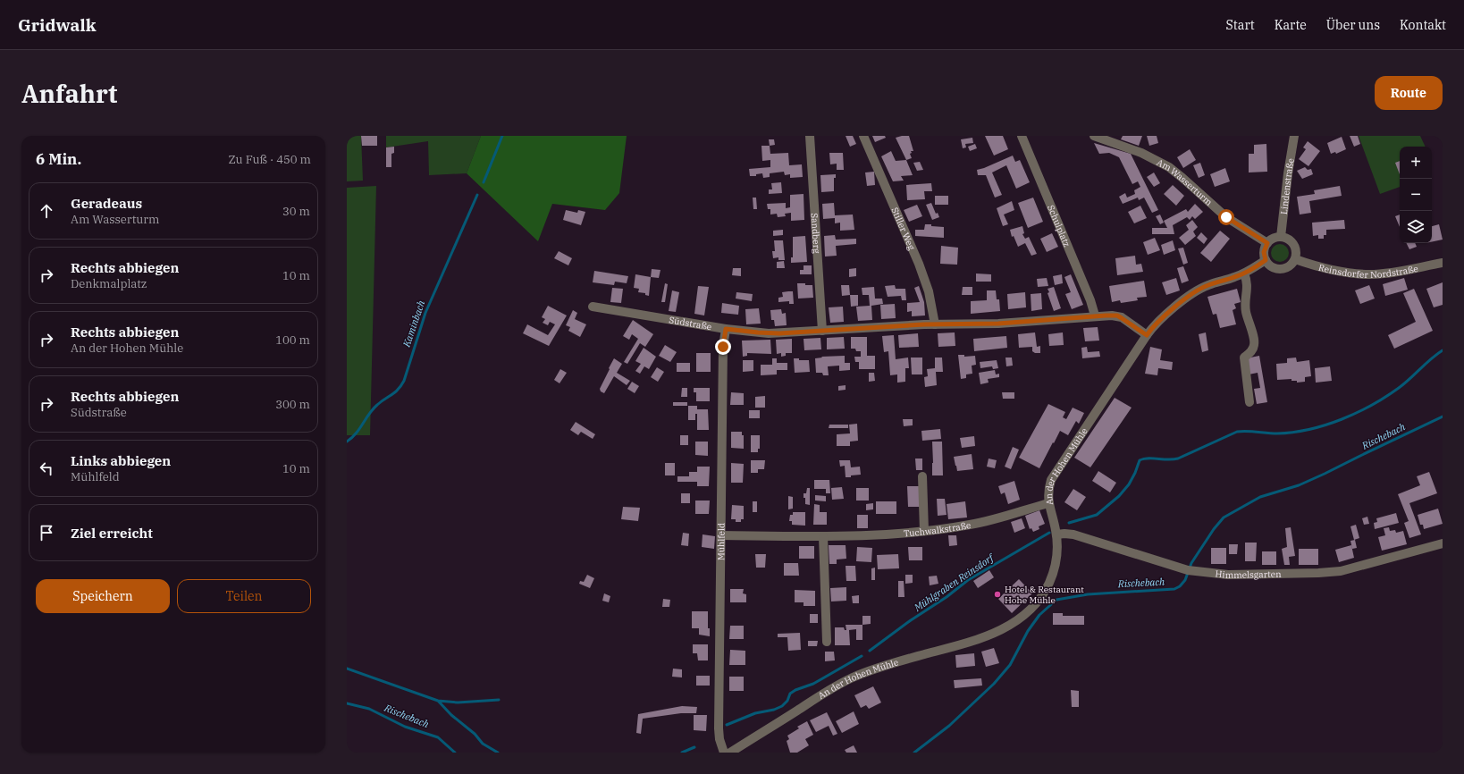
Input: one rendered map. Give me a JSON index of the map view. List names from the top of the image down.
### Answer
{
  "streets": {
    "street": [
      "Am Wasserturm",
      "Lindenstraße",
      "Schulplatz",
      "Stiller Weg",
      "Sandberg",
      "Reinsdorfer Nordstraße",
      "Südstraße",
      "An der Hohen Mühle",
      "Tuchwalkstraße",
      "Mühlfeld",
      "Himmelsgarten"
    ]
  },
  "crossings": [
    ["Am Wasserturm", "Lindenstraße"],
    ["Am Wasserturm", "Reinsdorfer Nordstraße"],
    ["Am Wasserturm", "An der Hohen Mühle"],
    ["Lindenstraße", "Reinsdorfer Nordstraße"],
    ["Lindenstraße", "An der Hohen Mühle"],
    ["Schulplatz", "Südstraße"],
    ["Stiller Weg", "Südstraße"],
    ["Sandberg", "Südstraße"],
    ["Reinsdorfer Nordstraße", "An der Hohen Mühle"],
    ["Südstraße", "An der Hohen Mühle"],
    ["Südstraße", "Mühlfeld"],
    ["An der Hohen Mühle", "Tuchwalkstraße"],
    ["An der Hohen Mühle", "Himmelsgarten"],
    ["Tuchwalkstraße", "Mühlfeld"]
  ],
  "water": ["Kaminbach", "Rischebach", "Mühlgraben Reinsdorf"],
  "places": ["Hotel & Restaurant Hohe Mühle"],
  "page": {
    "header": "Gridwalk",
    "nav": [
      "Start",
      "Karte",
      "Über uns",
      "Kontakt"
    ],
    "buttons": [
      "Route",
      ["Speichern", "Teilen"]
    ],
    "title": "Anfahrt",
    "heading": ["6 Min.", "Zu Fuß · 450 m"],
    "map_buttons": ["+", "−"],
    "list": [
      ["Geradeaus", "Am Wasserturm", "30 m"],
      ["Rechts abbiegen", "Denkmalplatz", "10 m"],
      ["Rechts abbiegen", "An der Hohen Mühle", "100 m"],
      ["Rechts abbiegen", "Südstraße", "300 m"],
      ["Links abbiegen", "Mühlfeld", "10 m"],
      "Ziel erreicht"
    ]
  }
}
